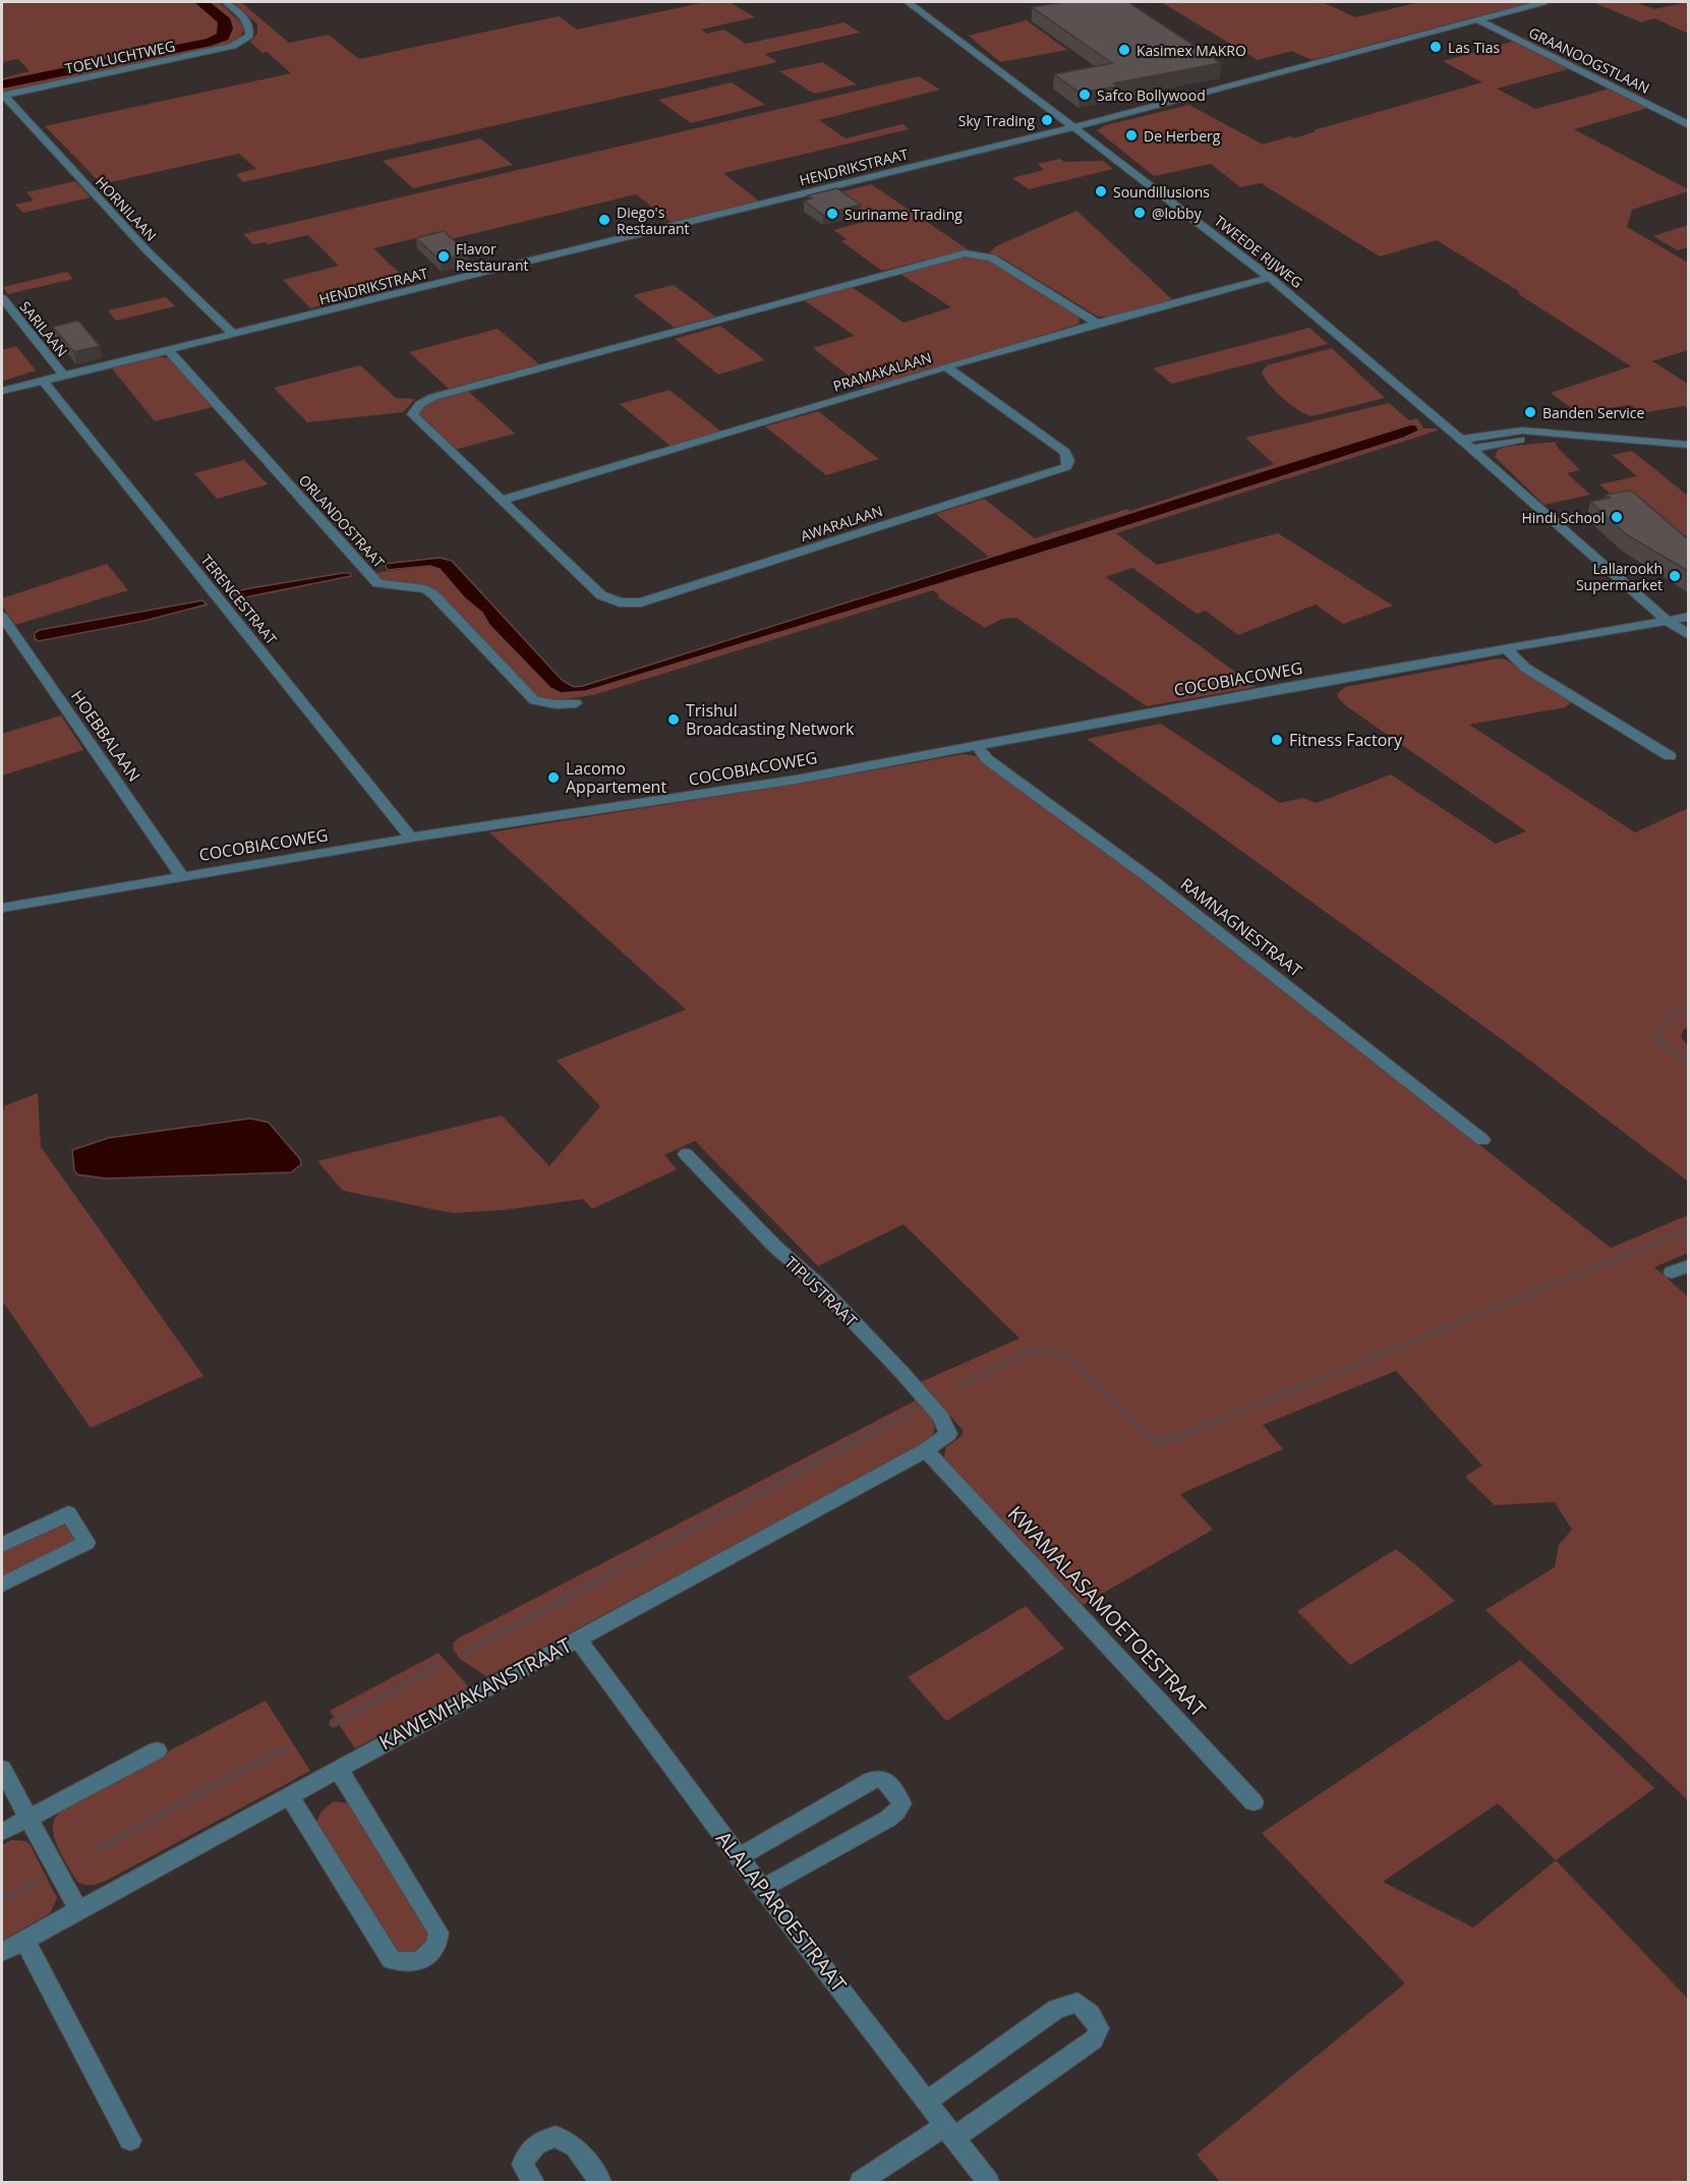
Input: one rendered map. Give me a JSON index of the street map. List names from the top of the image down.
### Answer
{
  "streets": {
    "street": [
      "TOEVLUCHTWEG",
      "GRAANOOGSTLAAN",
      "HENDRIKSTRAAT",
      "HORNILAAN",
      "TWEEDE RIJWEG",
      "SARILAAN",
      "PRAMAKALAAN",
      "ORLANDOSTRAAT",
      "AWARALAAN",
      "TERENCESTRAAT",
      "COCOBIACOWEG",
      "HOEBBALAAN",
      "RAMNAGNESTRAAT",
      "TIPUSTRAAT",
      "KWAMALASAMOETOESTRAAT",
      "KAWEMHAKANSTRAAT",
      "ALALAPAROESTRAAT"
    ]
  },
  "crossings": [
    ["TOEVLUCHTWEG", "HORNILAAN"],
    ["GRAANOOGSTLAAN", "HENDRIKSTRAAT"],
    ["HENDRIKSTRAAT", "HORNILAAN"],
    ["HENDRIKSTRAAT", "TWEEDE RIJWEG"],
    ["HENDRIKSTRAAT", "SARILAAN"],
    ["HENDRIKSTRAAT", "ORLANDOSTRAAT"],
    ["HENDRIKSTRAAT", "TERENCESTRAAT"],
    ["TWEEDE RIJWEG", "PRAMAKALAAN"],
    ["TWEEDE RIJWEG", "COCOBIACOWEG"],
    ["PRAMAKALAAN", "AWARALAAN"],
    ["TERENCESTRAAT", "COCOBIACOWEG"],
    ["COCOBIACOWEG", "HOEBBALAAN"],
    ["COCOBIACOWEG", "RAMNAGNESTRAAT"],
    ["TIPUSTRAAT", "KAWEMHAKANSTRAAT"],
    ["KWAMALASAMOETOESTRAAT", "KAWEMHAKANSTRAAT"],
    ["KAWEMHAKANSTRAAT", "ALALAPAROESTRAAT"]
  ],
  "places": [
    "Las Tias",
    "Kasimex MAKRO",
    "Safco Bollywood",
    "Sky Trading",
    "De Herberg",
    "Soundillusions",
    "@lobby",
    "Suriname Trading",
    "Diego's Restaurant",
    "Flavor Restaurant",
    "Banden Service",
    "Hindi School",
    "Lallarookh Supermarket",
    "Trishul Broadcasting Network",
    "Fitness Factory",
    "Lacomo Appartement"
  ]
}
